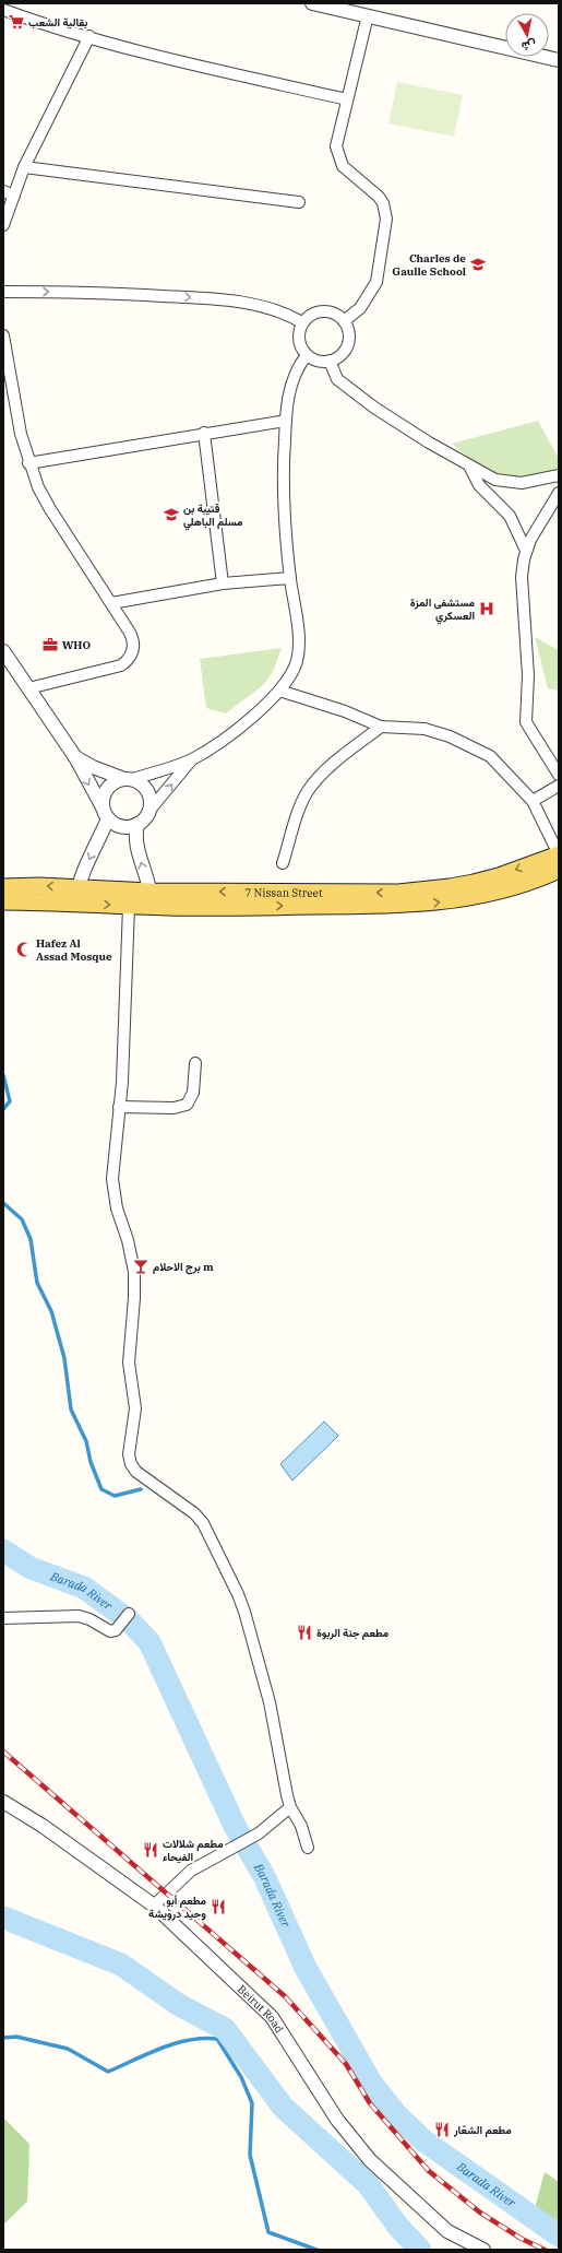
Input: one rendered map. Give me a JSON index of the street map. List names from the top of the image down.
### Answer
{
  "streets": {
    "main road": ["7 Nissan Street"],
    "street": ["Beirut Road"]
  },
  "water": ["Barada River"],
  "places": {
    "supermarket": ["بقالية الشعب"],
    "school or university": ["Charles de Gaulle School", "قتيبة بن مسلم الباهلي"],
    "hospital": ["مستشفى المزة العسكري"],
    "office": ["WHO"],
    "mosque": ["Hafez Al Assad Mosque"],
    "bar": ["برج الاحلام m"],
    "restaurant": [
      "مطعم جنة الربوة",
      "مطعم شلالات الفيحاء",
      "مطعم أبو وحيد درويشة",
      "مطعم الشعّار"
    ]
  },
  "north": "bottom"
}
